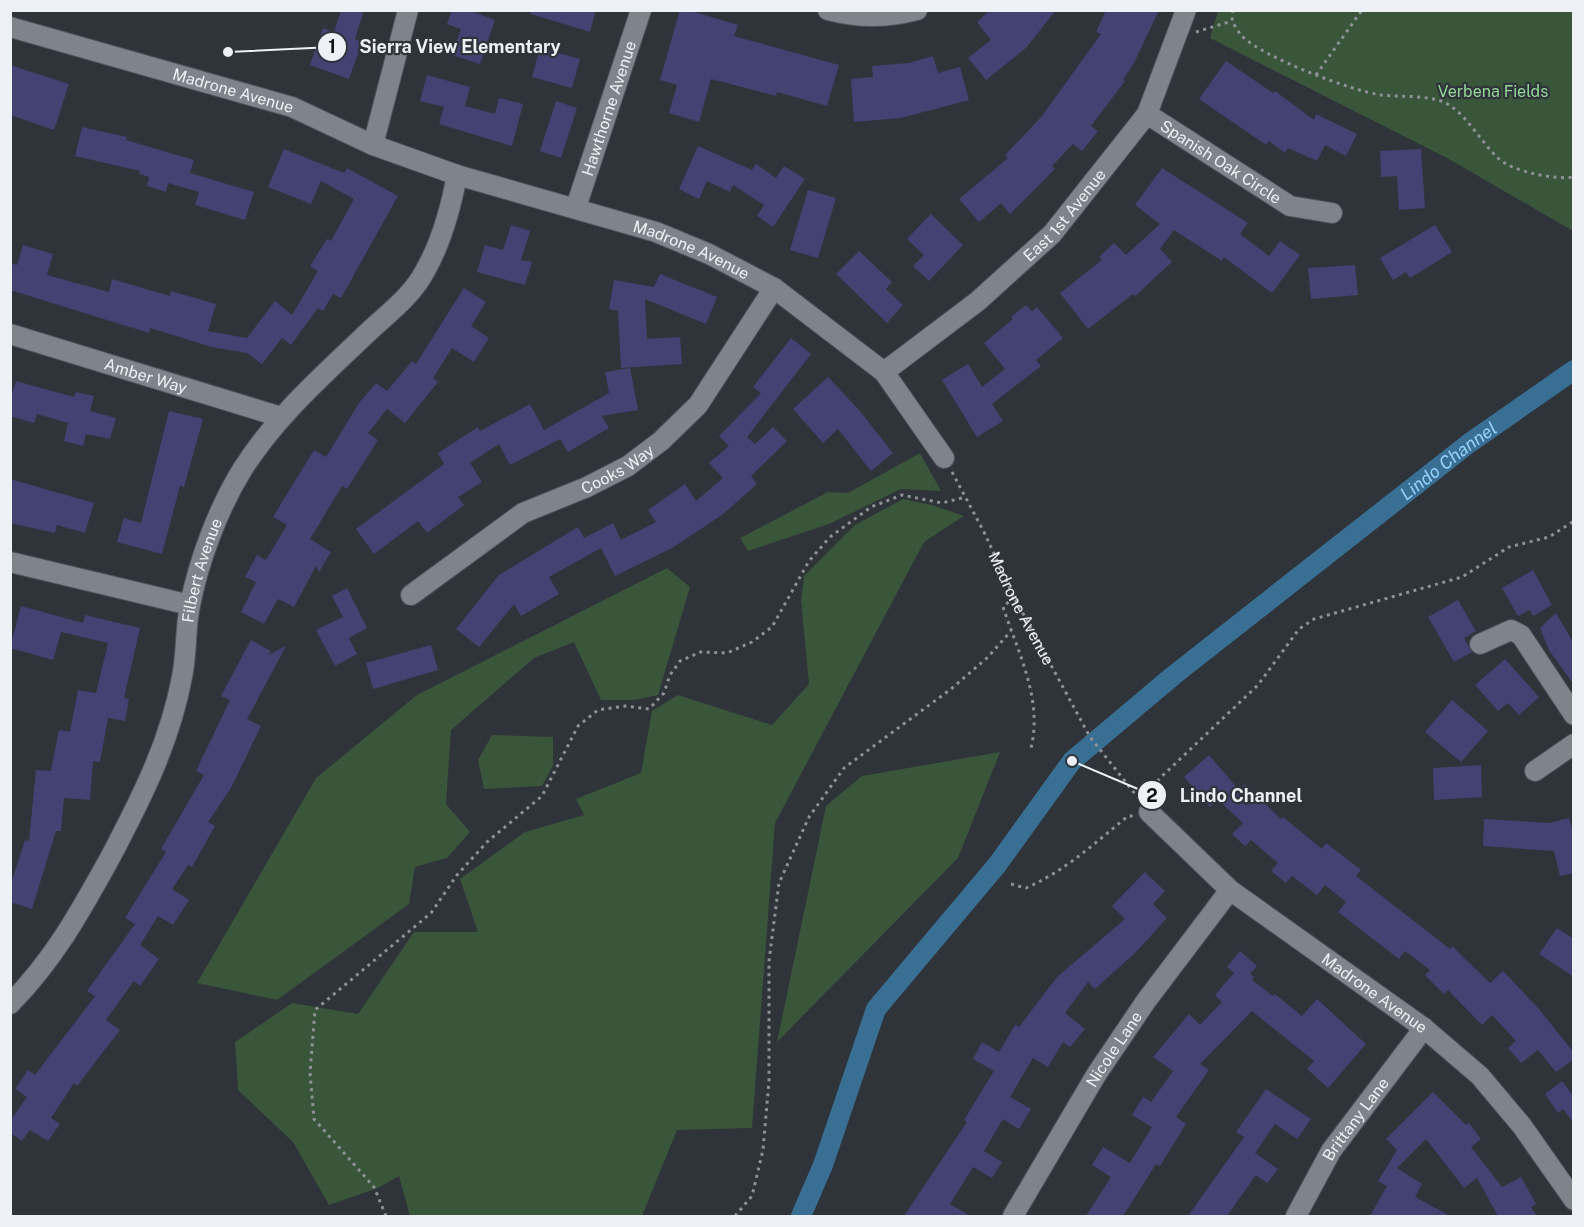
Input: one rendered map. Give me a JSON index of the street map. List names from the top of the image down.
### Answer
{
  "streets": {
    "street": [
      "Madrone Avenue",
      "Hawthorne Avenue",
      "Spanish Oak Circle",
      "East 1st Avenue",
      "Amber Way",
      "Cooks Way",
      "Filbert Avenue",
      "Nicole Lane",
      "Brittany Lane"
    ]
  },
  "crossings": [
    ["Madrone Avenue", "Hawthorne Avenue"],
    ["Madrone Avenue", "East 1st Avenue"],
    ["Madrone Avenue", "Cooks Way"],
    ["Madrone Avenue", "Filbert Avenue"],
    ["Madrone Avenue", "Nicole Lane"],
    ["Madrone Avenue", "Brittany Lane"],
    ["Spanish Oak Circle", "East 1st Avenue"],
    ["Amber Way", "Filbert Avenue"]
  ],
  "water": ["Lindo Channel"],
  "parks": ["Verbena Fields"],
  "places": ["Sierra View Elementary", "Lindo Channel"]
}
